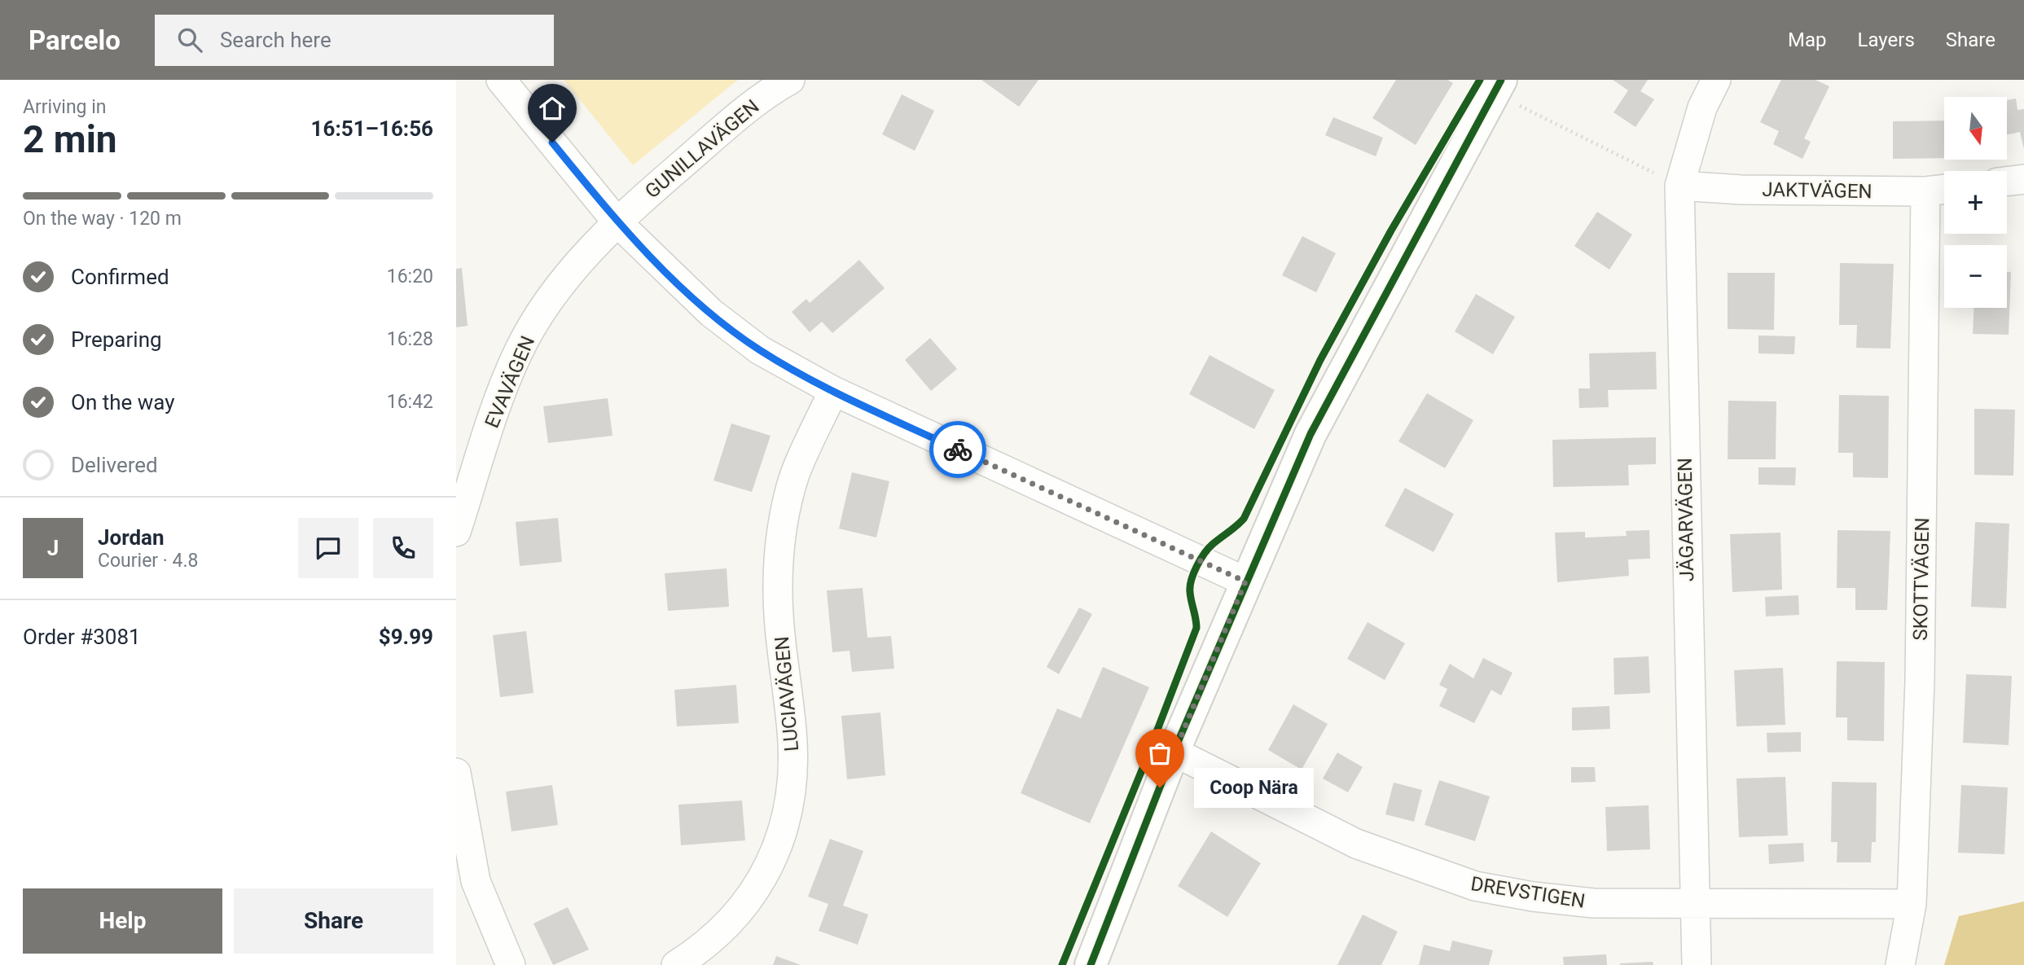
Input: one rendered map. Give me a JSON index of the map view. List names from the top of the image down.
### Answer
{
  "streets": {
    "street": [
      "GUNILLAVÄGEN",
      "JAKTVÄGEN",
      "EVAVÄGEN",
      "JÄGARVÄGEN",
      "SKOTTVÄGEN",
      "LUCIAVÄGEN",
      "DREVSTIGEN"
    ]
  },
  "crossings": [
    ["GUNILLAVÄGEN", "EVAVÄGEN"],
    ["JAKTVÄGEN", "JÄGARVÄGEN"],
    ["JAKTVÄGEN", "SKOTTVÄGEN"],
    ["JÄGARVÄGEN", "DREVSTIGEN"],
    ["SKOTTVÄGEN", "DREVSTIGEN"]
  ],
  "places": ["Coop Nära"],
  "north": "bottom",
  "page": {
    "header": "Parcelo",
    "search": "Search here",
    "nav": ["Map", "Layers", "Share"],
    "heading": ["2 min", "Arriving in", "16:51–16:56"],
    "panel": [
      "Jordan",
      "Courier · 4.8",
      "Order #3081",
      "$9.99"
    ],
    "map_buttons": ["+", "−"],
    "bar": "On the way · 120 m",
    "list": [
      ["Confirmed", "16:20"],
      ["Preparing", "16:28"],
      ["On the way", "16:42"],
      "Delivered"
    ],
    "round": "J",
    "bubble": "Coop Nära",
    "buttons": ["Help", "Share"]
  }
}
